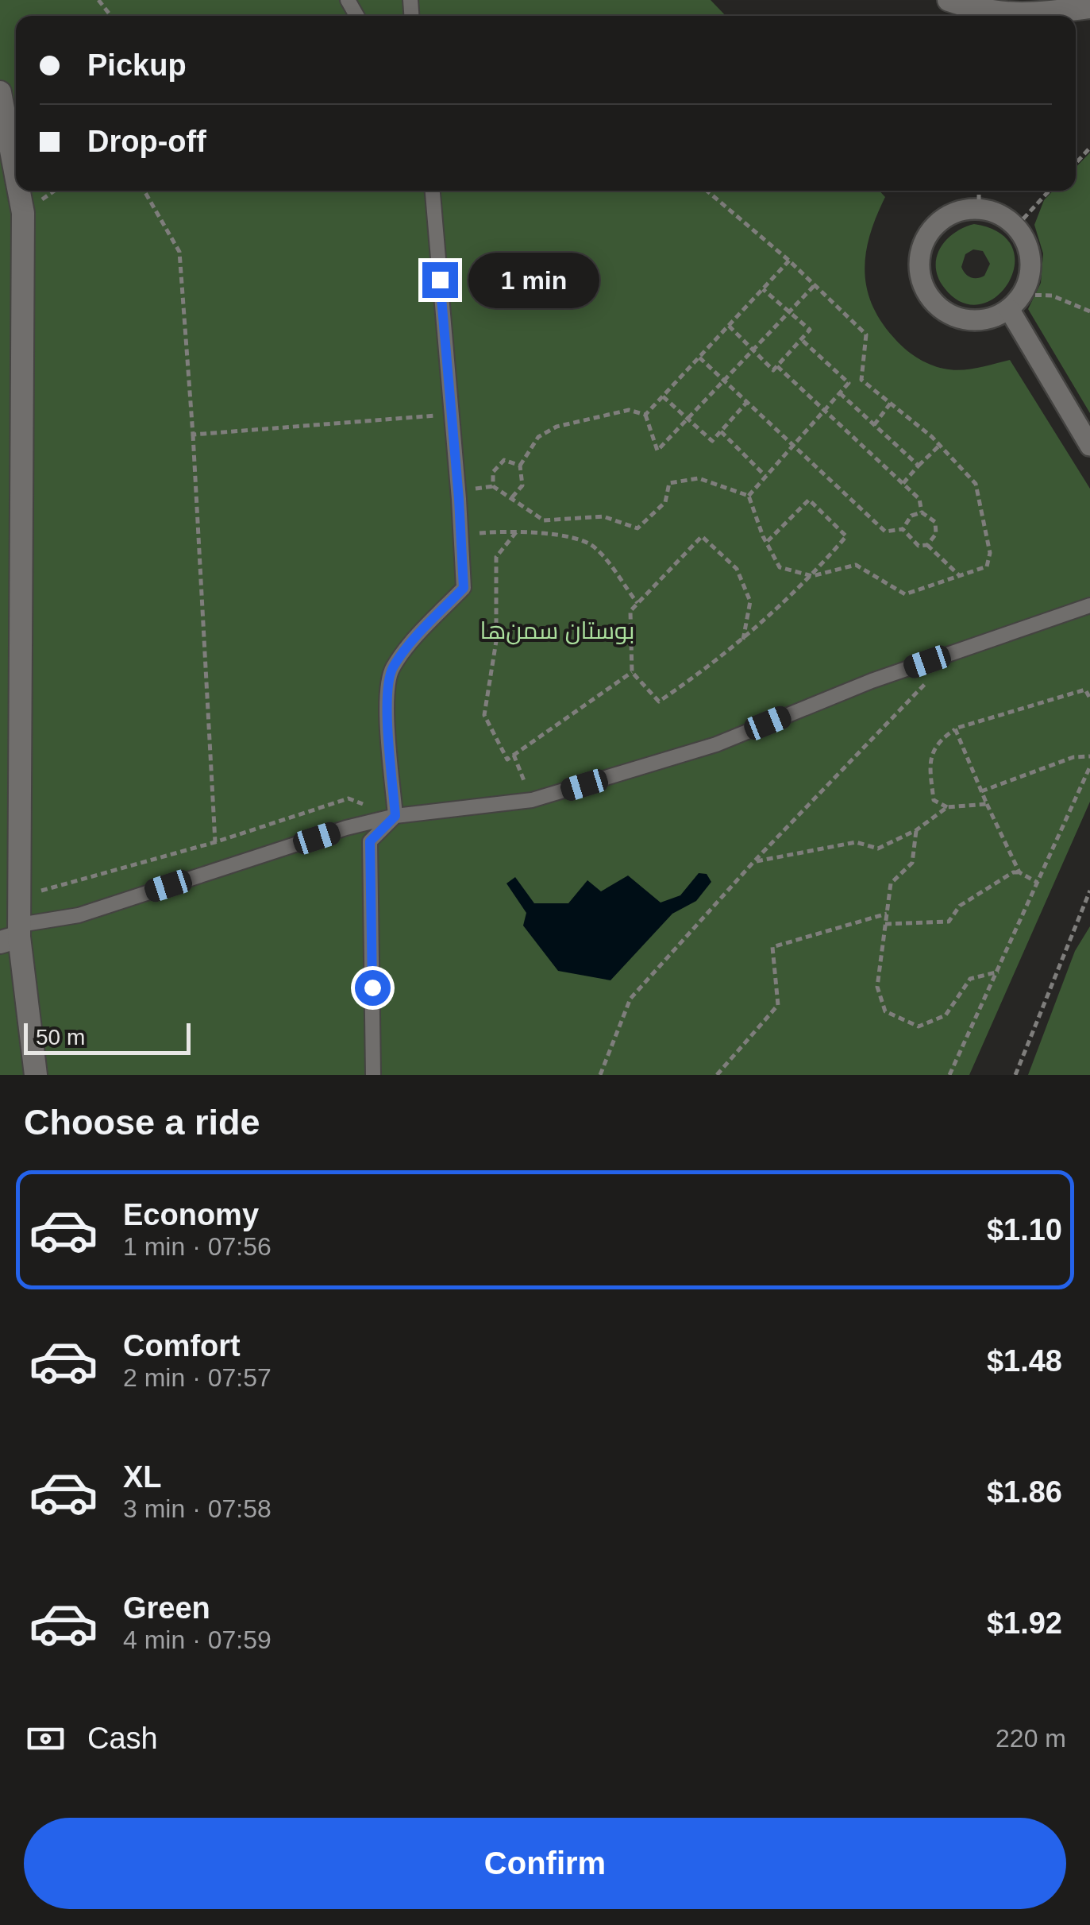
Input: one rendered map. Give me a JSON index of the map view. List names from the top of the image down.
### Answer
{
  "parks": ["بوستان سمن‌ها"],
  "scale_bar": "50 m",
  "page": {
    "banner": ["Pickup", "Drop-off"],
    "bubble": "1 min",
    "scale": "50 m",
    "heading": "Choose a ride",
    "list": [
      {
        "name": "Economy",
        "note": "1 min · 07:56",
        "value": "$1.10"
      },
      {
        "name": "Comfort",
        "note": "2 min · 07:57",
        "value": "$1.48"
      },
      {
        "name": "XL",
        "note": "3 min · 07:58",
        "value": "$1.86"
      },
      {
        "name": "Green",
        "note": "4 min · 07:59",
        "value": "$1.92"
      }
    ],
    "pay": ["Cash", "220 m"],
    "buttons": "Confirm"
  }
}
